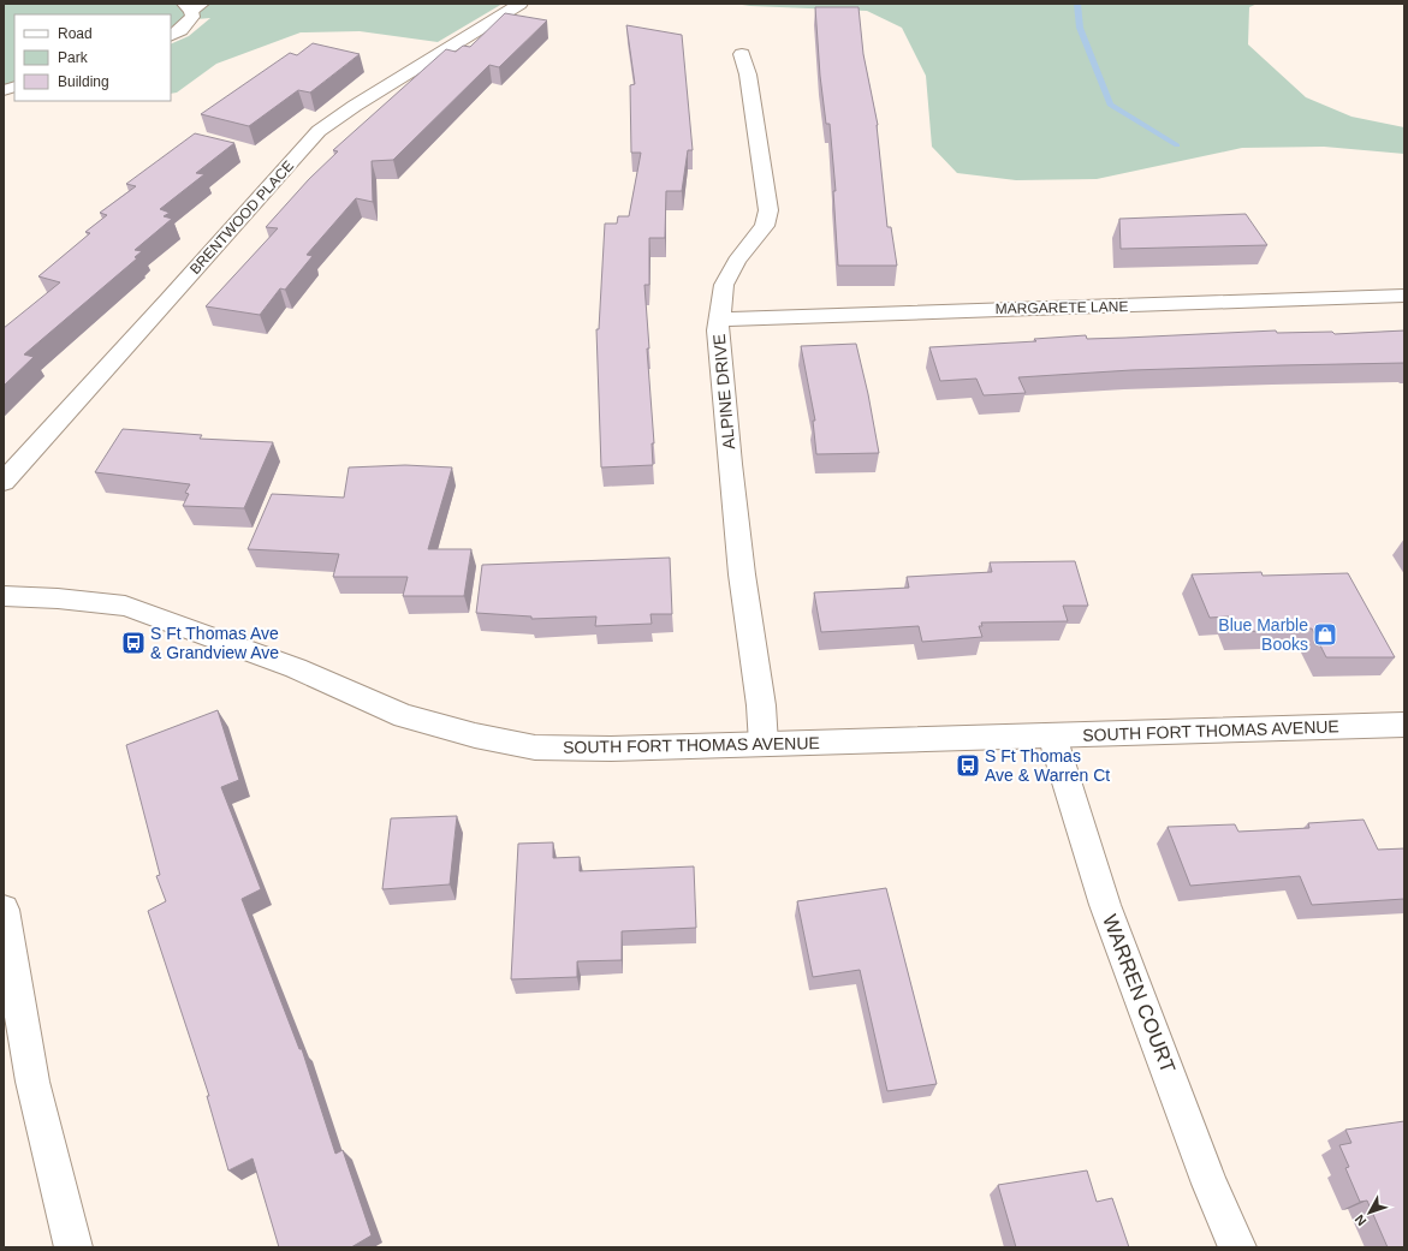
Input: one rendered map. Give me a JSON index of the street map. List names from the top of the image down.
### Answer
{
  "streets": {
    "street": [
      "BRENTWOOD PLACE",
      "MARGARETE LANE",
      "ALPINE DRIVE",
      "SOUTH FORT THOMAS AVENUE",
      "WARREN COURT"
    ]
  },
  "crossings": [
    ["MARGARETE LANE", "ALPINE DRIVE"],
    ["ALPINE DRIVE", "SOUTH FORT THOMAS AVENUE"],
    ["SOUTH FORT THOMAS AVENUE", "WARREN COURT"]
  ],
  "places": {
    "shop": ["Blue Marble Books"],
    "bus stop": ["S Ft Thomas Ave & Grandview Ave", "S Ft Thomas Ave & Warren Ct"]
  },
  "legend": ["Road", "Park", "Building"],
  "north": "bottom left"
}
